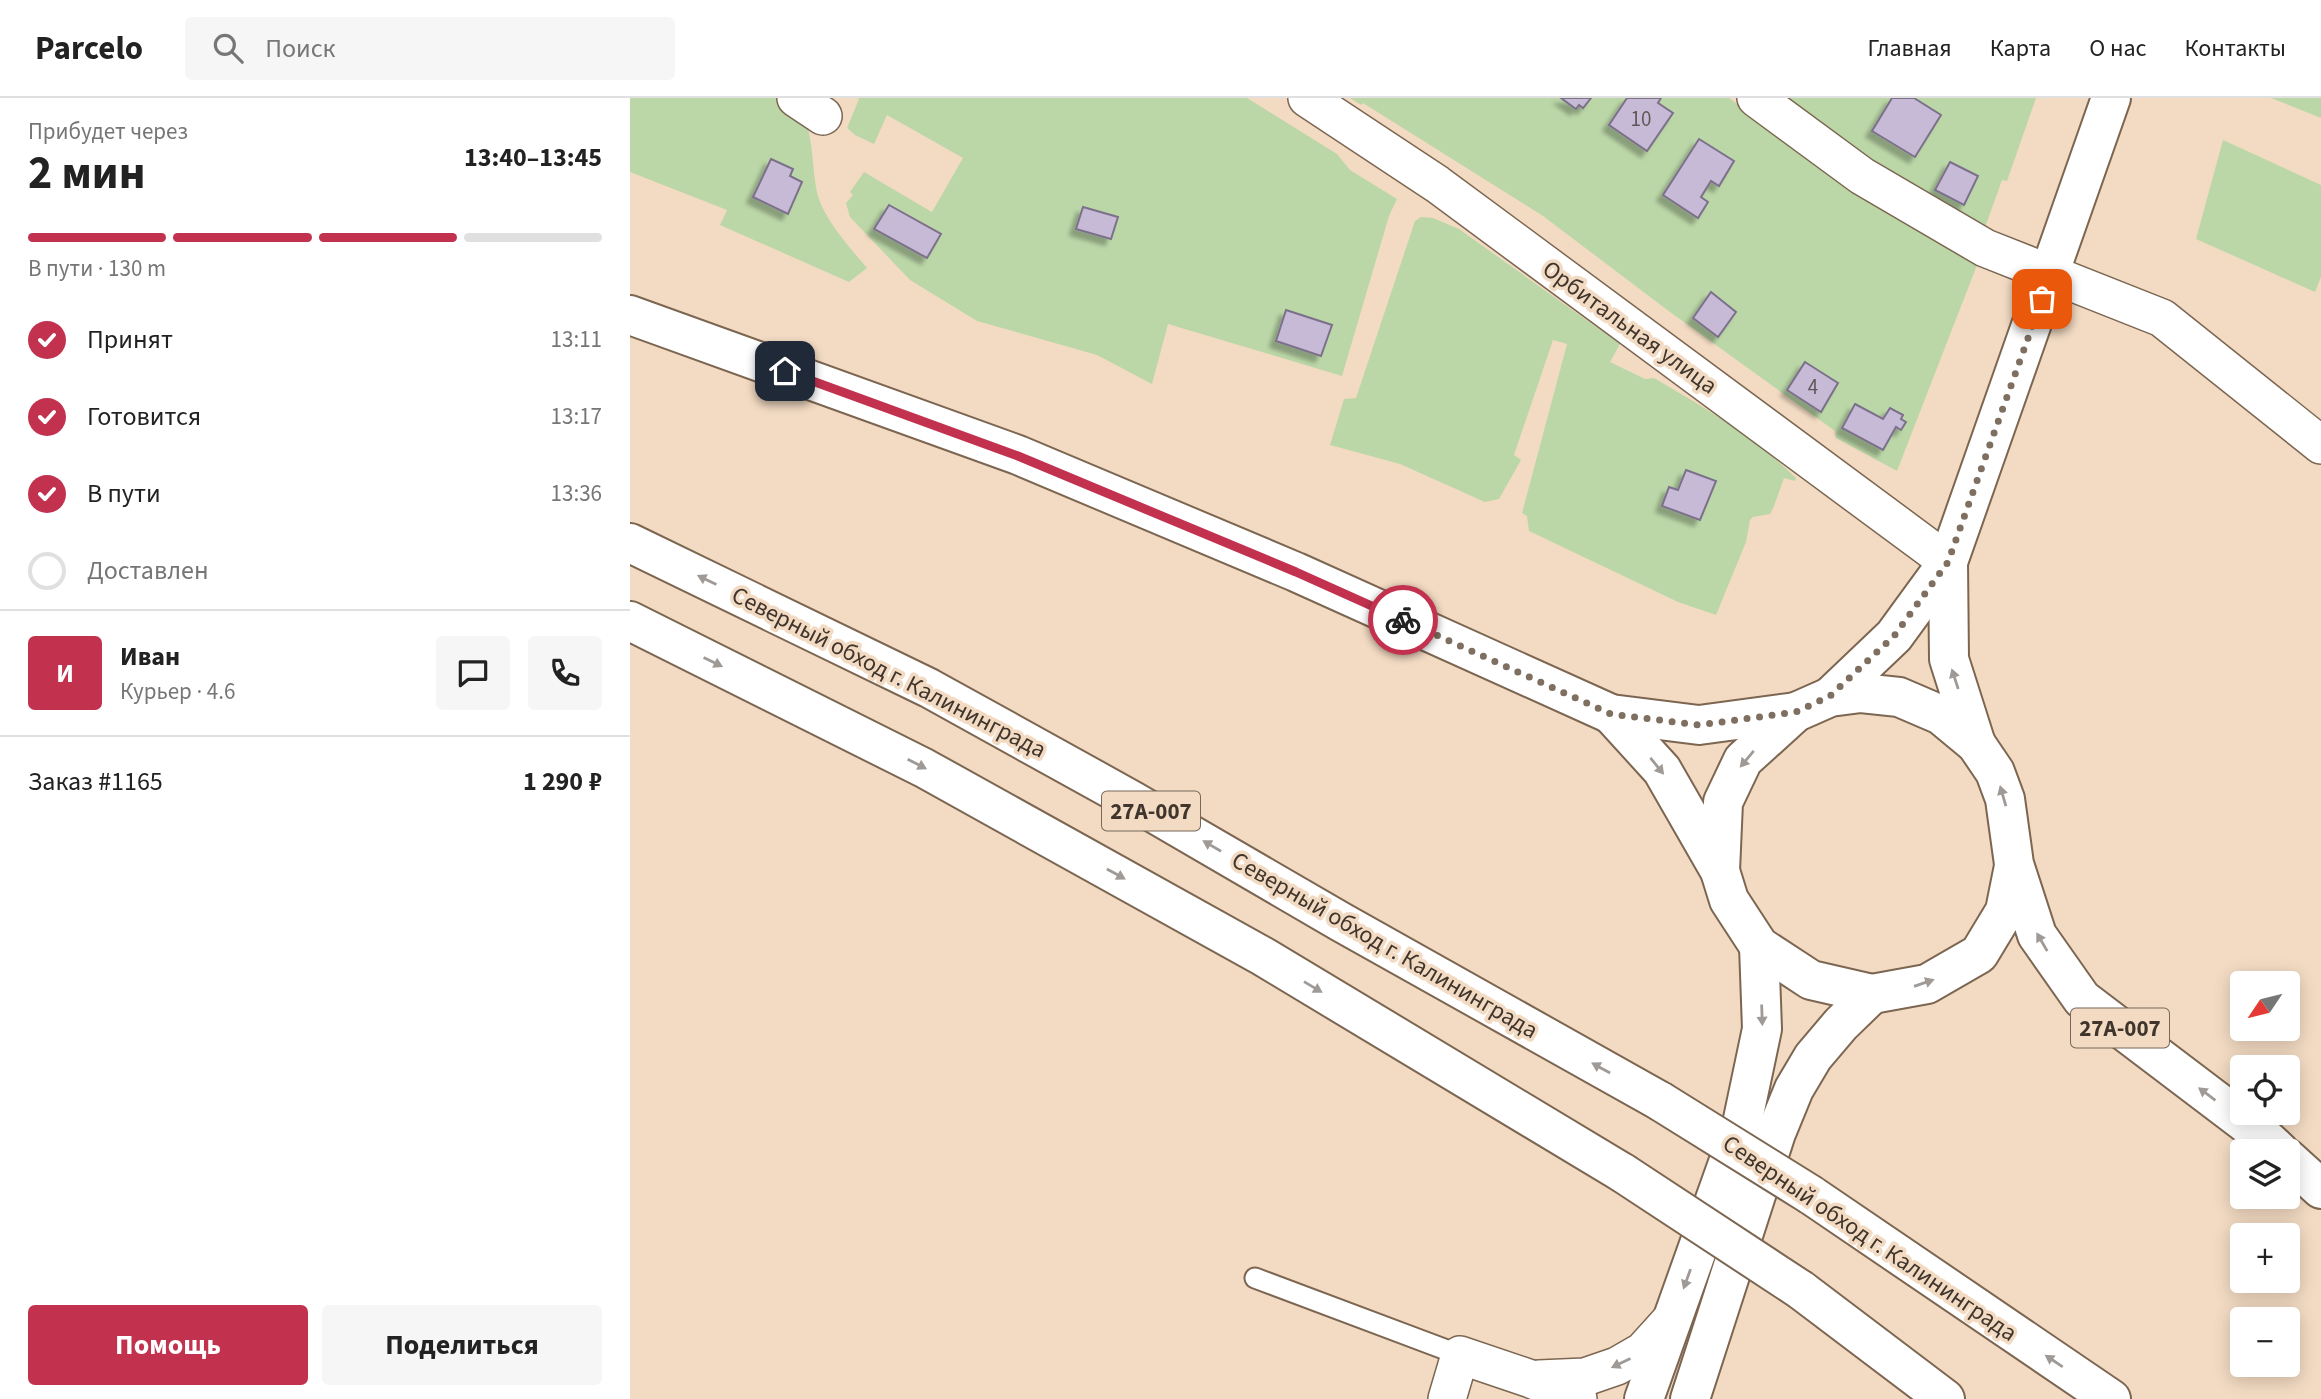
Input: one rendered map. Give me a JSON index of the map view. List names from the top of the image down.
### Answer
{
  "streets": {
    "main road": ["Северный обход г. Калининграда", "27А-007"],
    "street": ["Орбитальная улица"]
  },
  "house_numbers": ["10", "4"],
  "north": "bottom left",
  "page": {
    "header": "Parcelo",
    "search": "Поиск",
    "nav": [
      "Главная",
      "Карта",
      "О нас",
      "Контакты"
    ],
    "heading": ["2 мин", "Прибудет через", "13:40–13:45"],
    "panel": [
      "Иван",
      "Курьер · 4.6",
      "Заказ #1165",
      "1 290 ₽"
    ],
    "bar": "В пути · 130 m",
    "list": [
      ["Принят", "13:11"],
      ["Готовится", "13:17"],
      ["В пути", "13:36"],
      "Доставлен"
    ],
    "round": "И",
    "map_buttons": ["+", "−"],
    "buttons": ["Помощь", "Поделиться"]
  }
}
